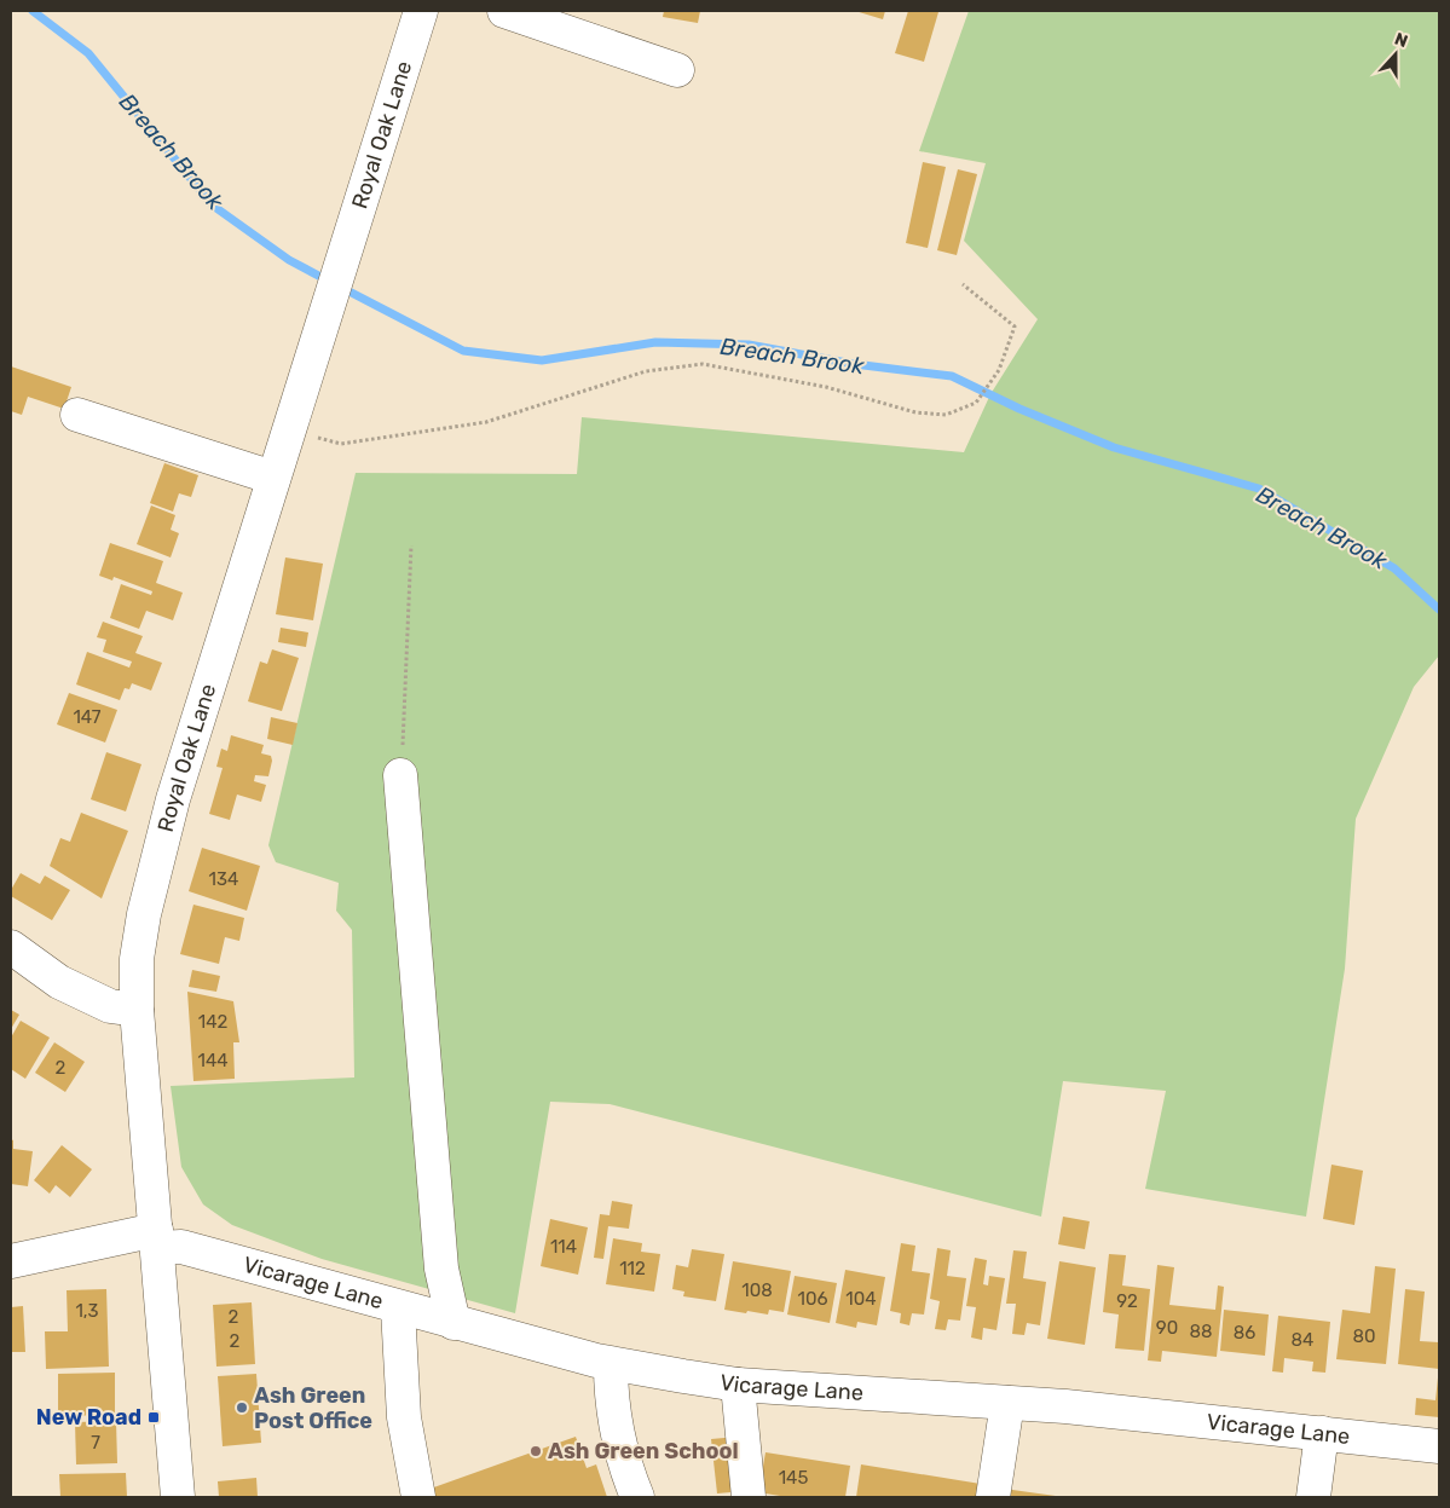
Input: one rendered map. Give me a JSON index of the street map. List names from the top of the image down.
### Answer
{
  "streets": {
    "street": ["Royal Oak Lane", "Vicarage Lane"]
  },
  "crossings": [
    ["Royal Oak Lane", "Vicarage Lane"]
  ],
  "water": ["Breach Brook"],
  "places": {
    "other": ["Ash Green Post Office", "Ash Green School"],
    "transit": ["New Road"]
  },
  "house_numbers": [
    "147",
    "134",
    "142",
    "144",
    "2",
    "114",
    "112",
    "108",
    "106",
    "104",
    "92",
    "1,3",
    "2",
    "90",
    "88",
    "86",
    "80",
    "84",
    "2",
    "7",
    "145"
  ],
  "north": "top"
}
